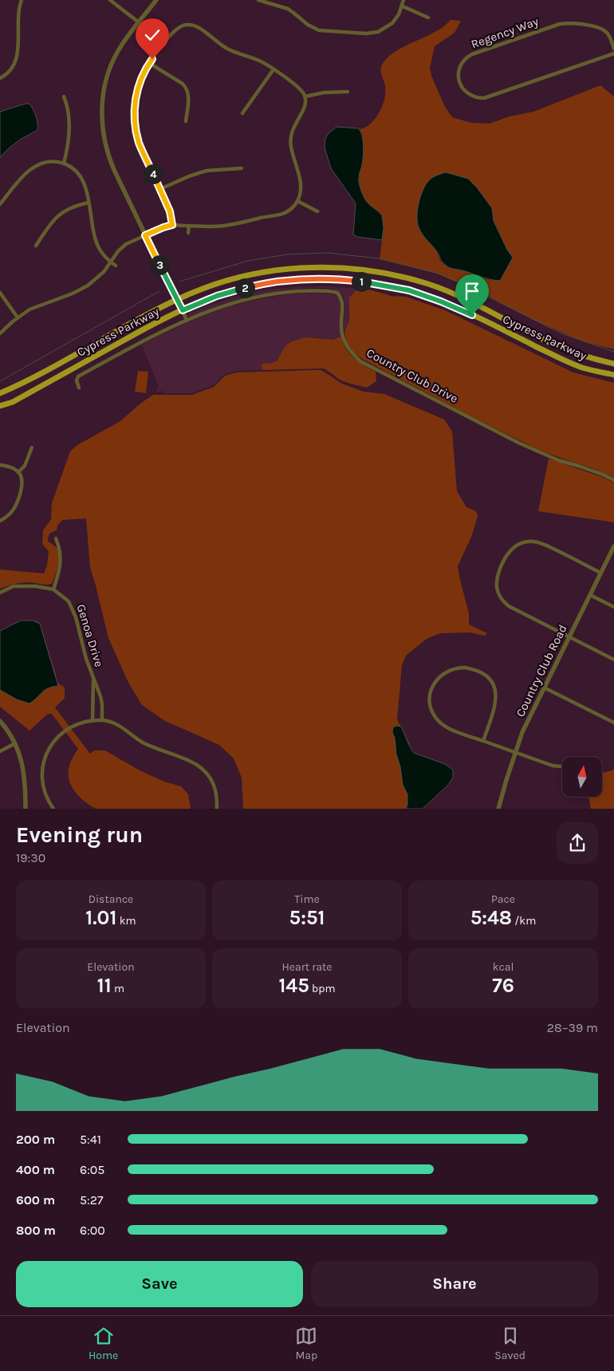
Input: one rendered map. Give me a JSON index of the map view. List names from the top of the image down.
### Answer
{
  "streets": {
    "main road": ["Cypress Parkway"],
    "street": [
      "Regency Way",
      "Country Club Drive",
      "Genoa Drive",
      "Country Club Road"
    ]
  },
  "north": "top",
  "page": {
    "pins": [
      "4",
      "3",
      "1",
      "2"
    ],
    "heading": ["Evening run", "19:30"],
    "stats": [
      ["Distance", "1.01 km"],
      ["Time", "5:51"],
      ["Pace", "5:48 /km"],
      ["Elevation", "11 m"],
      ["Heart rate", "145 bpm"],
      ["kcal", "76"]
    ],
    "chart": ["Elevation", "28–39 m"],
    "list": [
      {
        "name": "200 m",
        "note": "5:41"
      },
      {
        "name": "400 m",
        "note": "6:05"
      },
      {
        "name": "600 m",
        "note": "5:27"
      },
      {
        "name": "800 m",
        "note": "6:00"
      }
    ],
    "buttons": ["Save", "Share"],
    "tabs": ["Home", "Map", "Saved"]
  }
}
